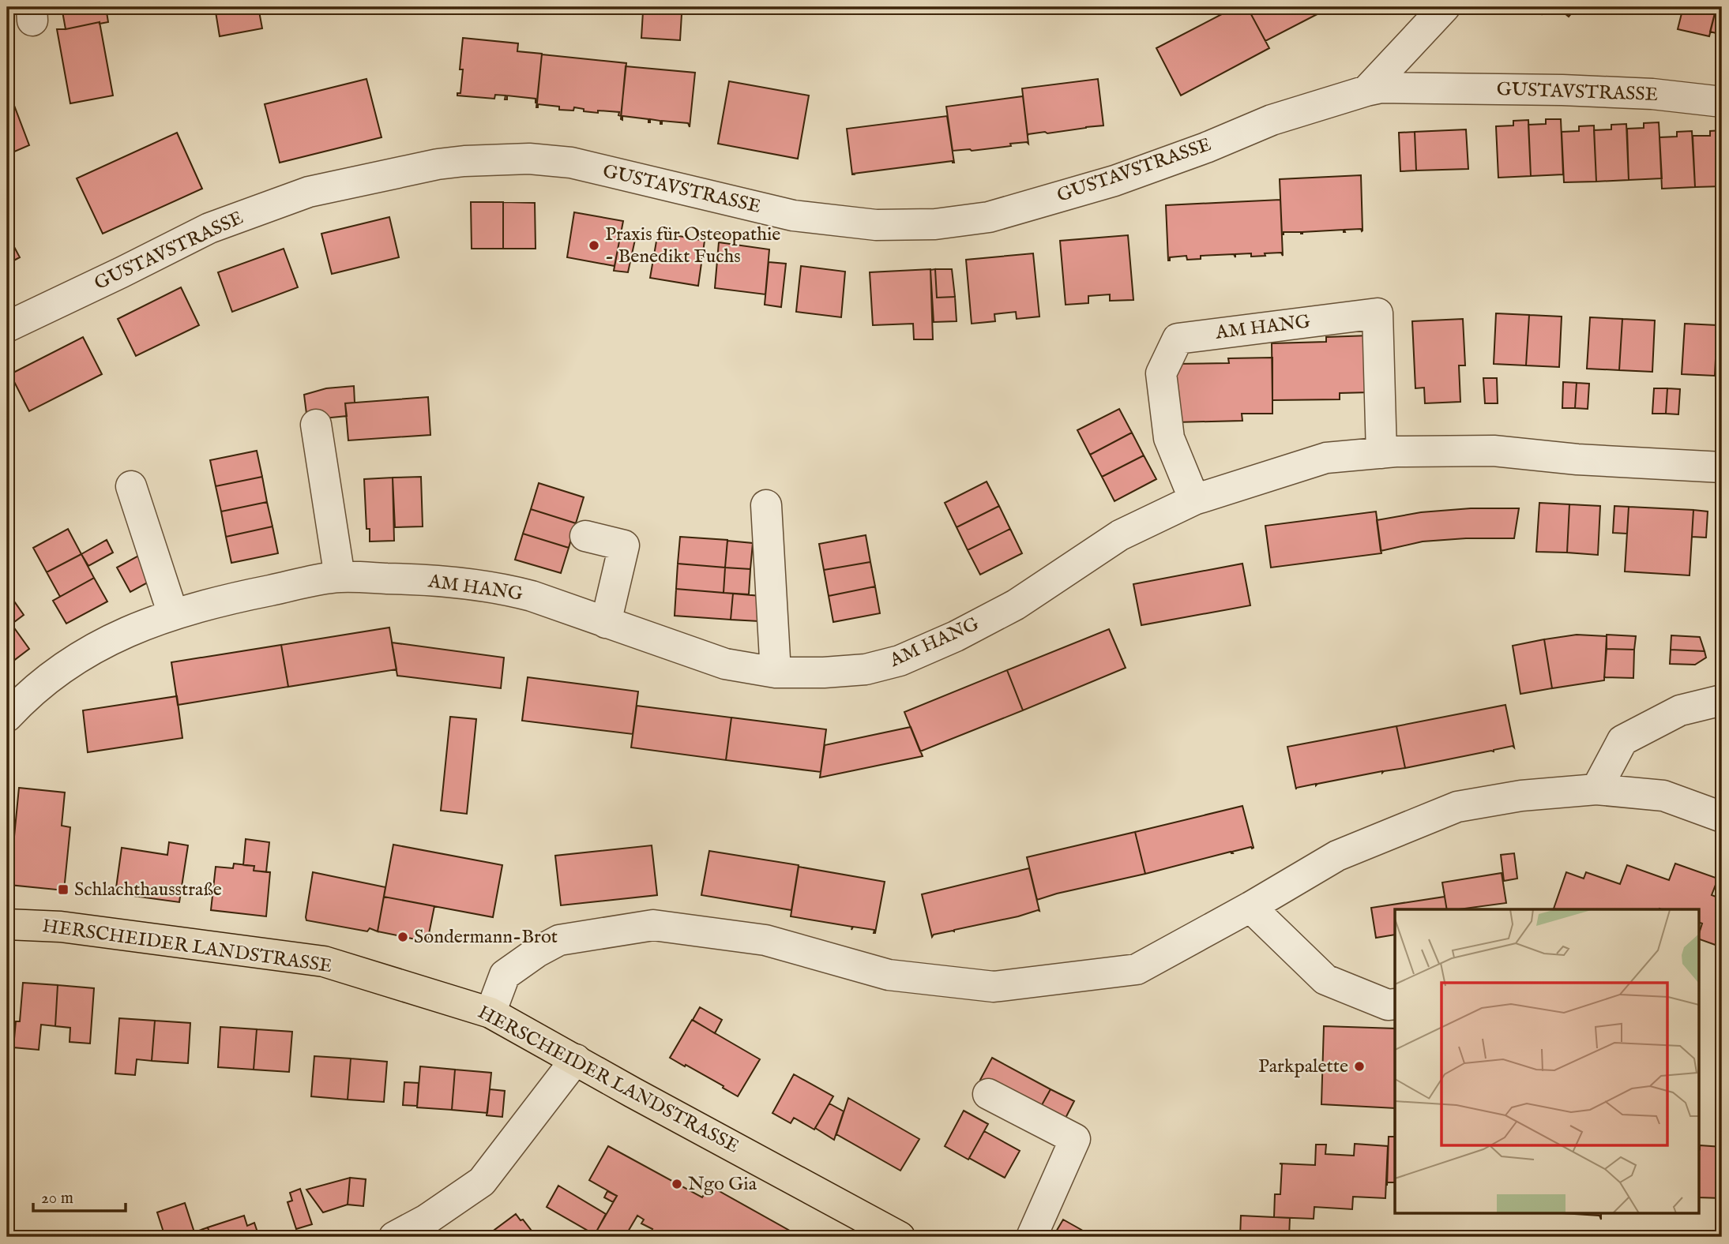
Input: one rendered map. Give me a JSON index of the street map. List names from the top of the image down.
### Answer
{
  "streets": {
    "main road": ["HERSCHEIDER LANDSTRASSE"],
    "street": ["GUSTAVSTRASSE", "AM HANG"]
  },
  "places": {
    "other": [
      "Praxis für Osteopathie - Benedikt Fuchs",
      "Sondermann-Brot",
      "Parkpalette",
      "Ngo Gia"
    ],
    "transit": ["Schlachthausstraße"]
  },
  "scale_bar": "20 m"
}
